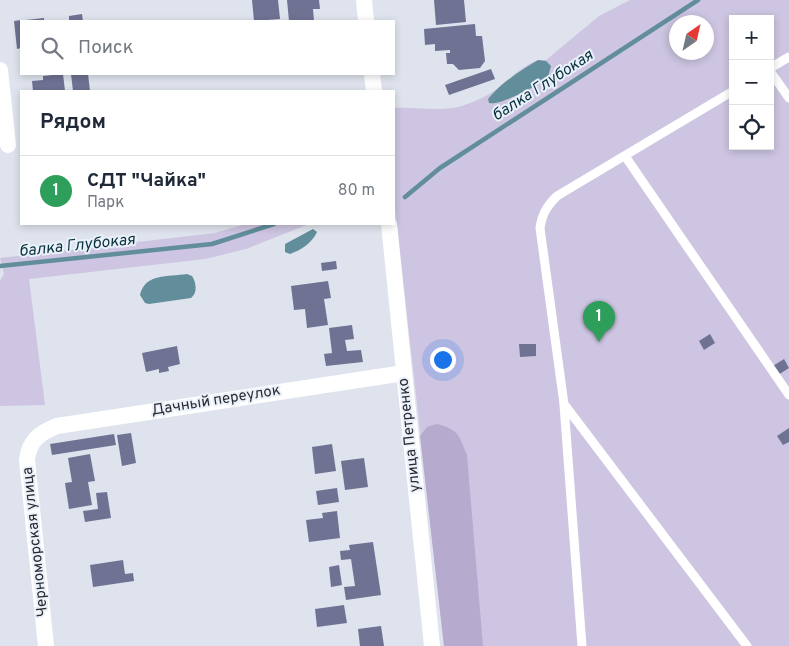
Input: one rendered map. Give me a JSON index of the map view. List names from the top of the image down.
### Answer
{
  "streets": {
    "street": ["Дачный переулок", "улица Петренко", "Черноморская улица"]
  },
  "crossings": [
    ["Дачный переулок", "улица Петренко"],
    ["Дачный переулок", "Черноморская улица"]
  ],
  "water": ["балка Глубокая"],
  "north": "top right",
  "page": {
    "map_buttons": ["+", "−"],
    "search": "Поиск",
    "heading": "Рядом",
    "list": [
      {
        "mark": "1",
        "name": "СДТ \"Чайка\"",
        "note": "Парк",
        "value": "80 m"
      }
    ],
    "pins": "1"
  }
}
